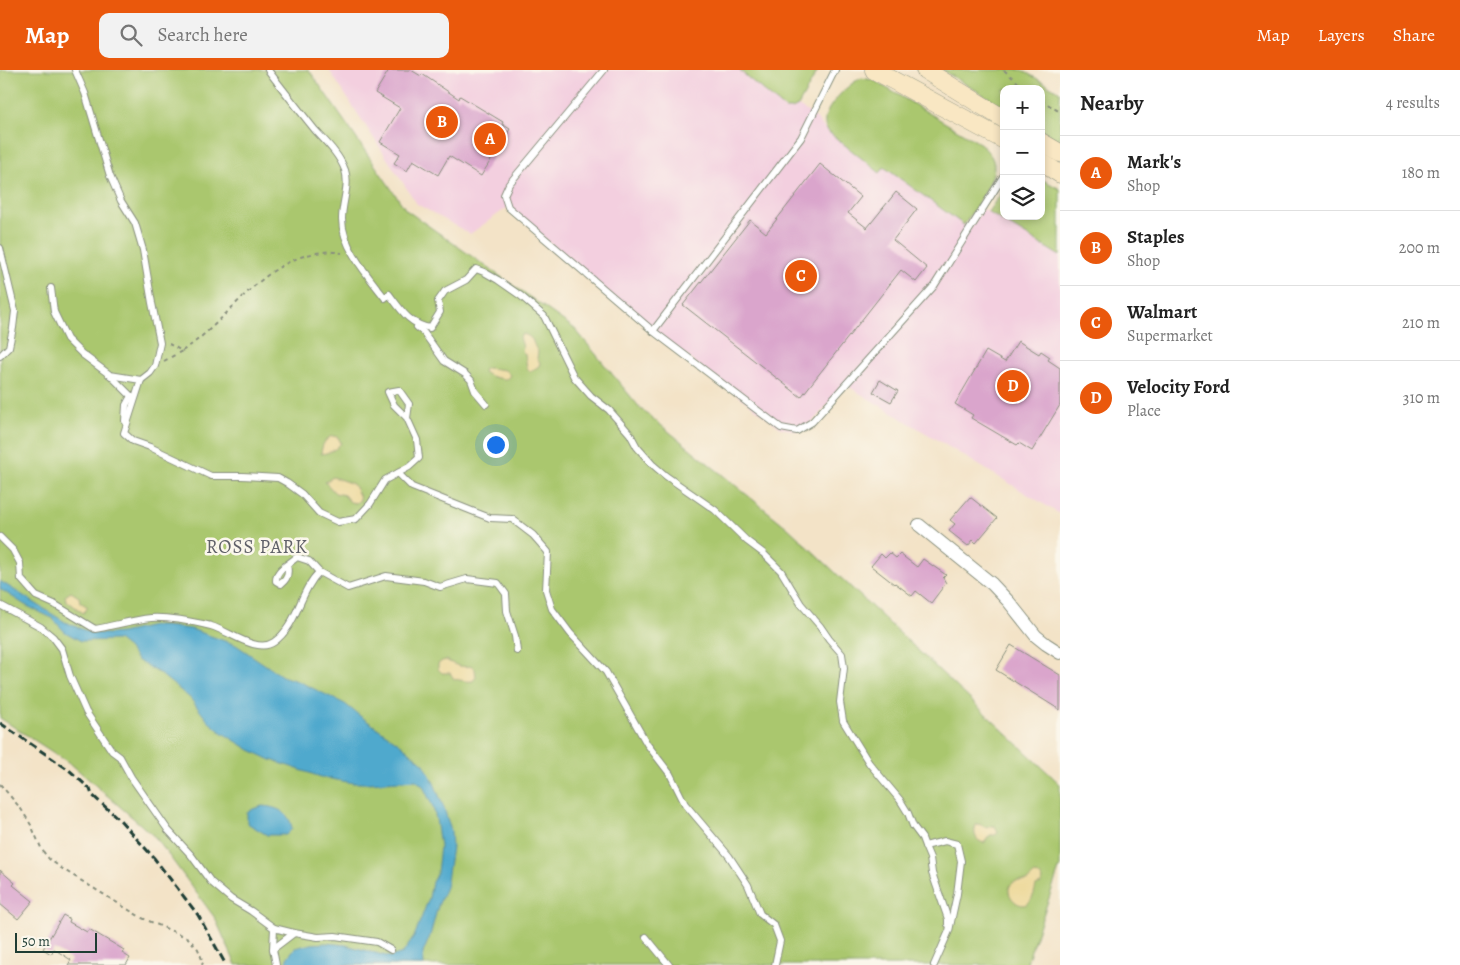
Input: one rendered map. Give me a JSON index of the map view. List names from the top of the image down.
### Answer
{
  "districts": ["ROSS PARK"],
  "scale_bar": "50 m",
  "page": {
    "header": "Map",
    "search": "Search here",
    "nav": ["Map", "Layers", "Share"],
    "heading": ["Nearby", "4 results"],
    "map_buttons": ["+", "−"],
    "pins": [
      "B",
      "A",
      "C",
      "D"
    ],
    "list": [
      {
        "mark": "A",
        "name": "Mark's",
        "note": "Shop",
        "value": "180 m"
      },
      {
        "mark": "B",
        "name": "Staples",
        "note": "Shop",
        "value": "200 m"
      },
      {
        "mark": "C",
        "name": "Walmart",
        "note": "Supermarket",
        "value": "210 m"
      },
      {
        "mark": "D",
        "name": "Velocity Ford",
        "note": "Place",
        "value": "310 m"
      }
    ],
    "scale": "50 m"
  }
}
